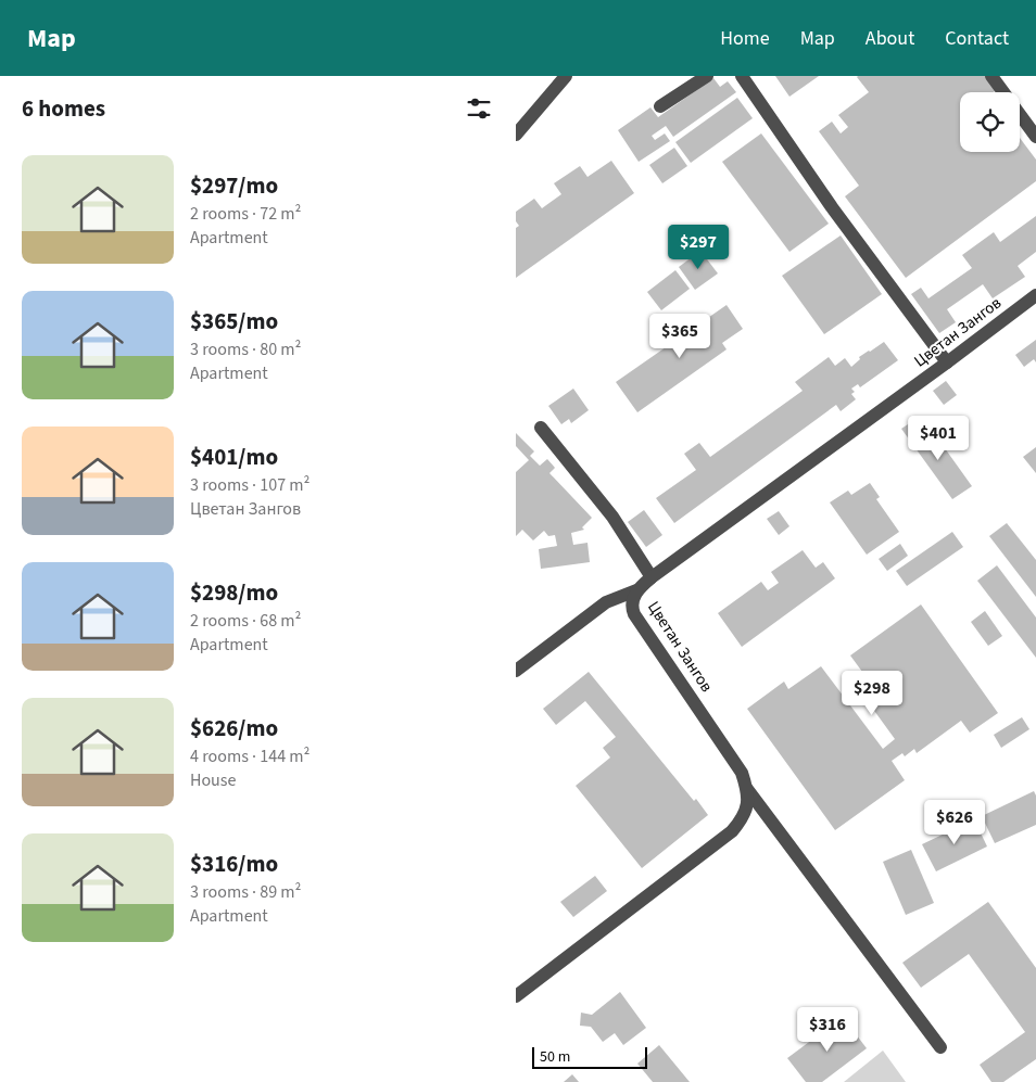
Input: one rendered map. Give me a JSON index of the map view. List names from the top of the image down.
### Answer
{
  "streets": {
    "street": ["Цветан Зангов"]
  },
  "scale_bar": "50 m",
  "page": {
    "header": "Map",
    "nav": [
      "Home",
      "Map",
      "About",
      "Contact"
    ],
    "heading": "6 homes",
    "list": [
      {
        "name": "$297/mo",
        "note": "2 rooms · 72 m² · Apartment"
      },
      {
        "name": "$365/mo",
        "note": "3 rooms · 80 m² · Apartment"
      },
      {
        "name": "$401/mo",
        "note": "3 rooms · 107 m² · Цветан Зангов"
      },
      {
        "name": "$298/mo",
        "note": "2 rooms · 68 m² · Apartment"
      },
      {
        "name": "$626/mo",
        "note": "4 rooms · 144 m² · House"
      },
      {
        "name": "$316/mo",
        "note": "3 rooms · 89 m² · Apartment"
      }
    ],
    "price": [
      "$297",
      "$365",
      "$401",
      "$298",
      "$626",
      "$316"
    ],
    "scale": "50 m"
  }
}
